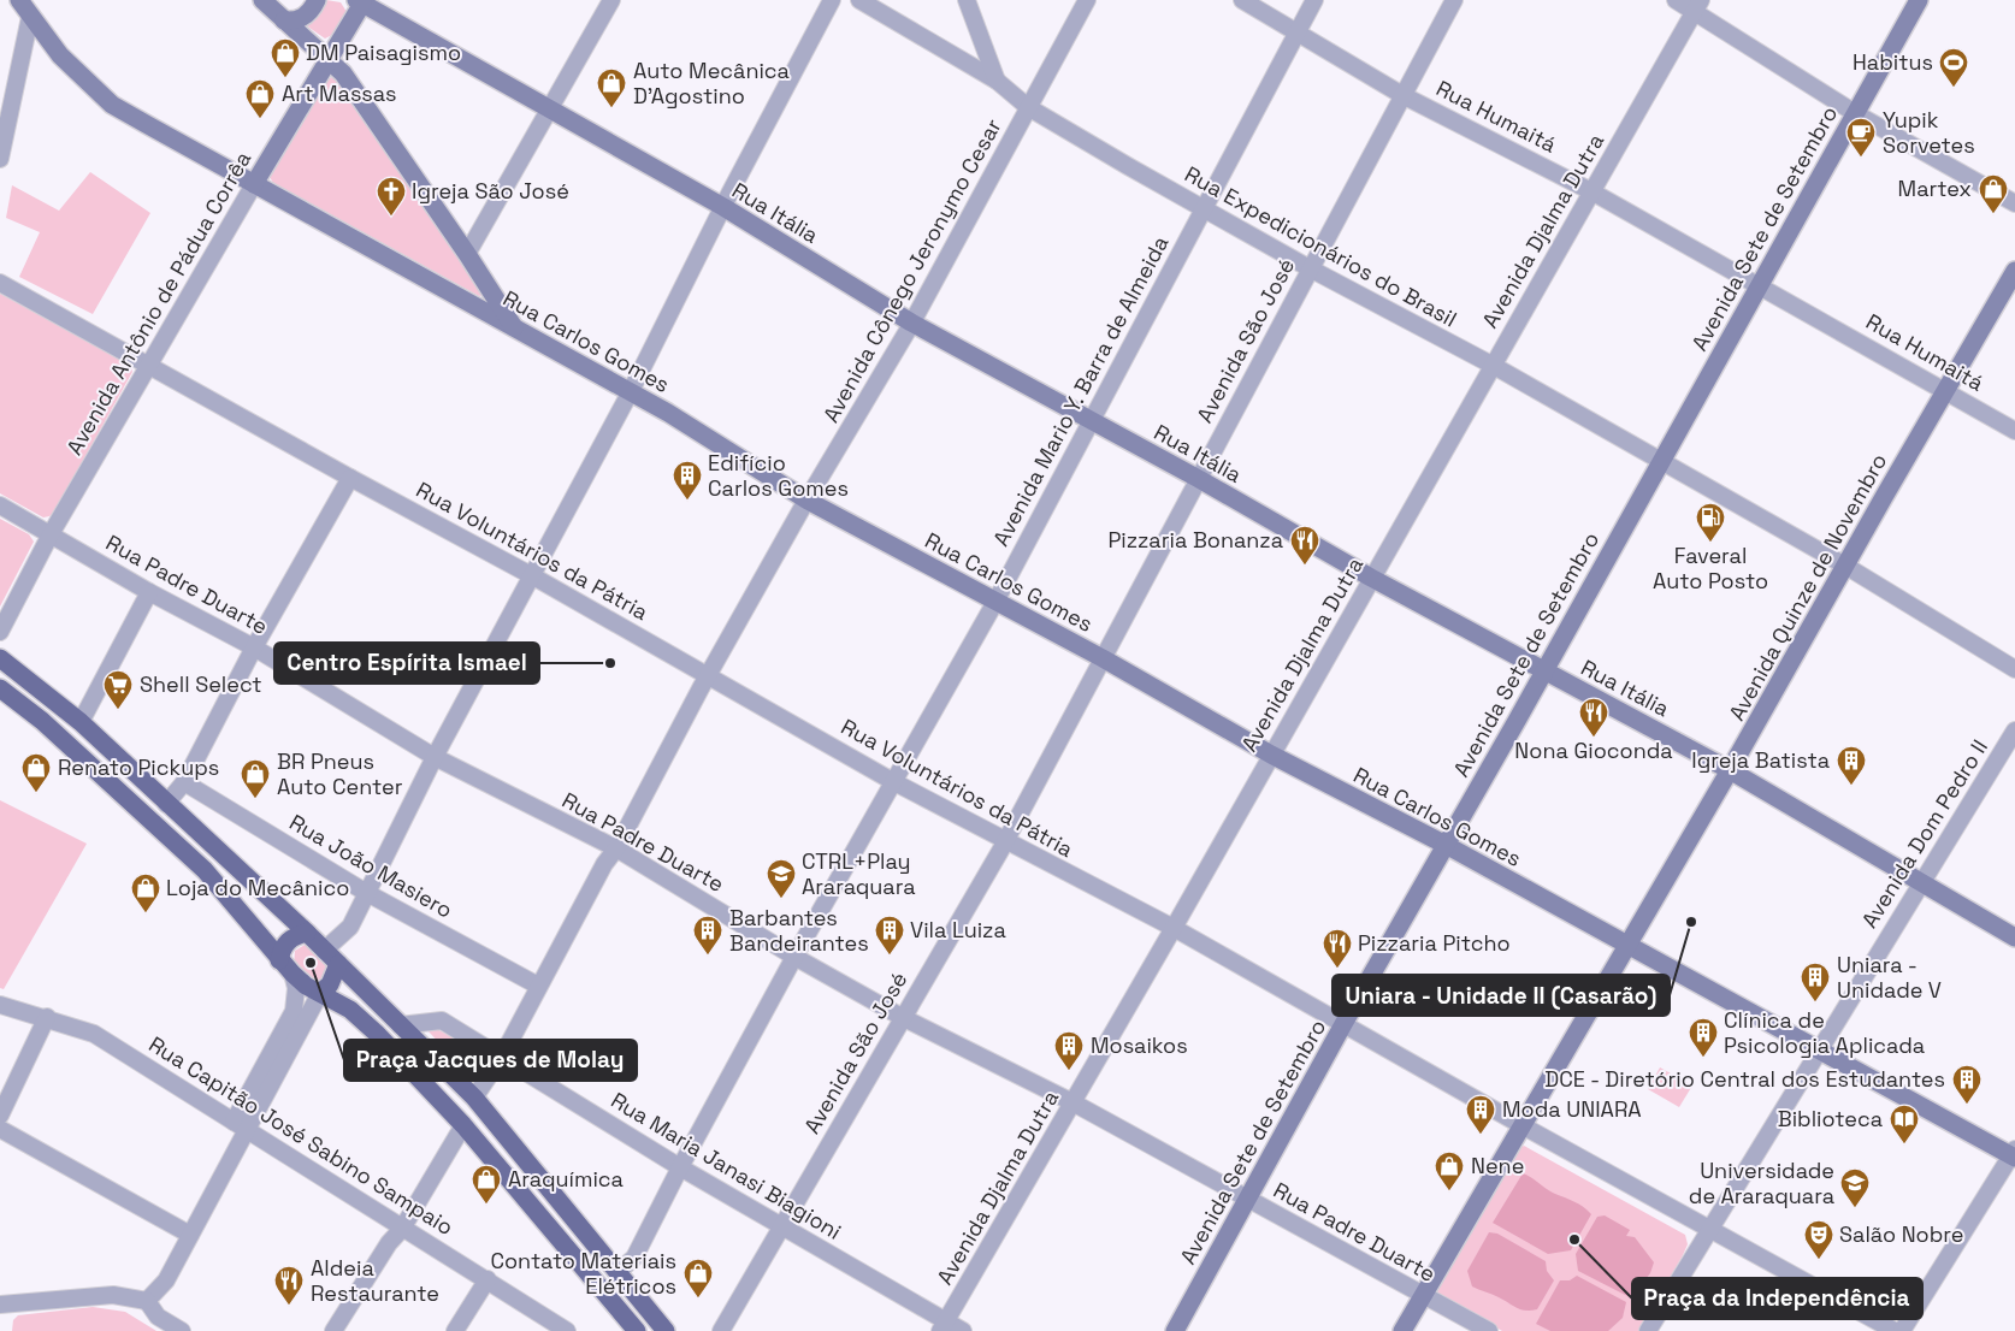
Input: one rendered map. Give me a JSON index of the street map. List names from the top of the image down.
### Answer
{
  "streets": {
    "street": [
      "Rua Humaitá",
      "Rua Itália",
      "Avenida Sete de Setembro",
      "Avenida Djalma Dutra",
      "Rua Expedicionários do Brasil",
      "Avenida Cônego Jeronymo Cesar",
      "Avenida Antônio de Pádua Corrêa",
      "Avenida São José",
      "Rua Carlos Gomes",
      "Avenida Mario Y. Barra de Almeida",
      "Rua Voluntários da Pátria",
      "Rua Padre Duarte",
      "Avenida Quinze de Novembro",
      "Avenida Dom Pedro II",
      "Rua João Masiero",
      "Rua Capitão José Sabino Sampaio",
      "Rua Maria Janasi Biagioni"
    ]
  },
  "crossings": [
    ["Rua Humaitá", "Avenida Sete de Setembro"],
    ["Rua Humaitá", "Avenida Djalma Dutra"],
    ["Rua Humaitá", "Avenida São José"],
    ["Rua Humaitá", "Avenida Mario Y. Barra de Almeida"],
    ["Rua Humaitá", "Avenida Quinze de Novembro"],
    ["Rua Itália", "Avenida Sete de Setembro"],
    ["Rua Itália", "Avenida Djalma Dutra"],
    ["Rua Itália", "Avenida Cônego Jeronymo Cesar"],
    ["Rua Itália", "Avenida Antônio de Pádua Corrêa"],
    ["Rua Itália", "Avenida São José"],
    ["Rua Itália", "Avenida Mario Y. Barra de Almeida"],
    ["Rua Itália", "Avenida Quinze de Novembro"],
    ["Rua Itália", "Avenida Dom Pedro II"],
    ["Avenida Sete de Setembro", "Rua Expedicionários do Brasil"],
    ["Avenida Sete de Setembro", "Rua Carlos Gomes"],
    ["Avenida Sete de Setembro", "Rua Voluntários da Pátria"],
    ["Avenida Sete de Setembro", "Rua Padre Duarte"],
    ["Avenida Djalma Dutra", "Rua Expedicionários do Brasil"],
    ["Avenida Djalma Dutra", "Rua Carlos Gomes"],
    ["Avenida Djalma Dutra", "Rua Voluntários da Pátria"],
    ["Avenida Djalma Dutra", "Rua Padre Duarte"],
    ["Avenida Djalma Dutra", "Rua Maria Janasi Biagioni"],
    ["Rua Expedicionários do Brasil", "Avenida Cônego Jeronymo Cesar"],
    ["Rua Expedicionários do Brasil", "Avenida São José"],
    ["Rua Expedicionários do Brasil", "Avenida Mario Y. Barra de Almeida"],
    ["Rua Expedicionários do Brasil", "Avenida Quinze de Novembro"],
    ["Avenida Cônego Jeronymo Cesar", "Rua Carlos Gomes"],
    ["Avenida Cônego Jeronymo Cesar", "Rua Voluntários da Pátria"],
    ["Avenida Cônego Jeronymo Cesar", "Rua Padre Duarte"],
    ["Avenida Cônego Jeronymo Cesar", "Rua João Masiero"],
    ["Avenida Cônego Jeronymo Cesar", "Rua Maria Janasi Biagioni"],
    ["Avenida Antônio de Pádua Corrêa", "Rua Carlos Gomes"],
    ["Avenida Antônio de Pádua Corrêa", "Rua Voluntários da Pátria"],
    ["Avenida Antônio de Pádua Corrêa", "Rua Padre Duarte"],
    ["Avenida São José", "Rua Carlos Gomes"],
    ["Avenida São José", "Rua Voluntários da Pátria"],
    ["Avenida São José", "Rua Padre Duarte"],
    ["Avenida São José", "Rua Maria Janasi Biagioni"],
    ["Rua Carlos Gomes", "Avenida Mario Y. Barra de Almeida"],
    ["Rua Carlos Gomes", "Avenida Quinze de Novembro"],
    ["Rua Carlos Gomes", "Avenida Dom Pedro II"],
    ["Avenida Mario Y. Barra de Almeida", "Rua Voluntários da Pátria"],
    ["Avenida Mario Y. Barra de Almeida", "Rua Padre Duarte"],
    ["Avenida Mario Y. Barra de Almeida", "Rua Maria Janasi Biagioni"],
    ["Rua Voluntários da Pátria", "Avenida Quinze de Novembro"],
    ["Rua Voluntários da Pátria", "Avenida Dom Pedro II"],
    ["Rua Padre Duarte", "Avenida Quinze de Novembro"]
  ],
  "places": {
    "shop": [
      "DM Paisagismo",
      "Auto Mecânica D'Agostino",
      "Art Massas",
      "Martex",
      "Renato Pickups",
      "BR Pneus Auto Center",
      "Loja do Mecânico",
      "Nene",
      "Araquímica",
      "Contato Materiais Elétricos"
    ],
    "sports": ["Habitus"],
    "cafe": ["Yupik Sorvetes"],
    "church": ["Igreja São José"],
    "building": [
      "Edifício Carlos Gomes",
      "Igreja Batista",
      "Barbantes Bandeirantes",
      "Vila Luiza",
      "Uniara - Unidade V",
      "Clínica de Psicologia Aplicada",
      "Mosaikos",
      "DCE - Diretório Central dos Estudantes",
      "Moda UNIARA"
    ],
    "fuel station": ["Faveral Auto Posto"],
    "restaurant": [
      "Pizzaria Bonanza",
      "Nona Gioconda",
      "Pizzaria Pitcho",
      "Aldeia Restaurante"
    ],
    "other": [
      "Centro Espírita Ismael",
      "Uniara - Unidade II (Casarão)",
      "Praça Jacques de Molay",
      "Praça da Independência"
    ],
    "supermarket": ["Shell Select"],
    "school or university": ["CTRL+Play Araraquara", "Universidade de Araraquara"],
    "library": ["Biblioteca"],
    "theatre": ["Salão Nobre"]
  }
}
